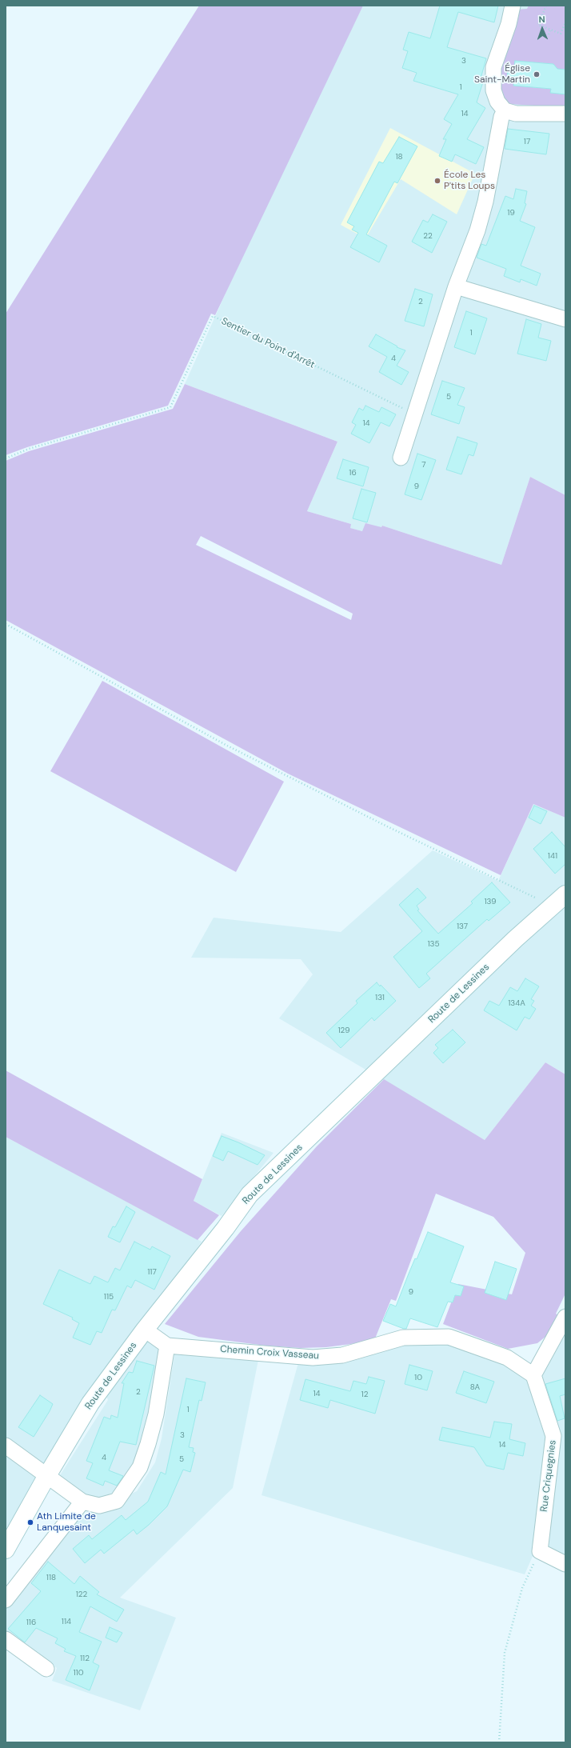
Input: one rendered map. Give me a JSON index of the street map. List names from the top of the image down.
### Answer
{
  "streets": {
    "main road": ["Route de Lessines"],
    "street": ["Chemin Croix Vasseau", "Rue Criquegnies"],
    "path": ["Sentier du Point d'Arrêt"]
  },
  "crossings": [
    ["Chemin Croix Vasseau", "Rue Criquegnies"]
  ],
  "places": ["Église Saint-Martin", "École Les P'tits Loups", "Ath Limite de Lanquesaint"],
  "house_numbers": [
    "3",
    "1",
    "14",
    "17",
    "18",
    "19",
    "22",
    "2",
    "1",
    "4",
    "5",
    "14",
    "7",
    "16",
    "9",
    "141",
    "139",
    "137",
    "135",
    "131",
    "134A",
    "129",
    "117",
    "9",
    "115",
    "10",
    "8A",
    "2",
    "14",
    "12",
    "1",
    "3",
    "14",
    "4",
    "5",
    "118",
    "122",
    "114",
    "116",
    "112",
    "110"
  ],
  "north": "top"
}
